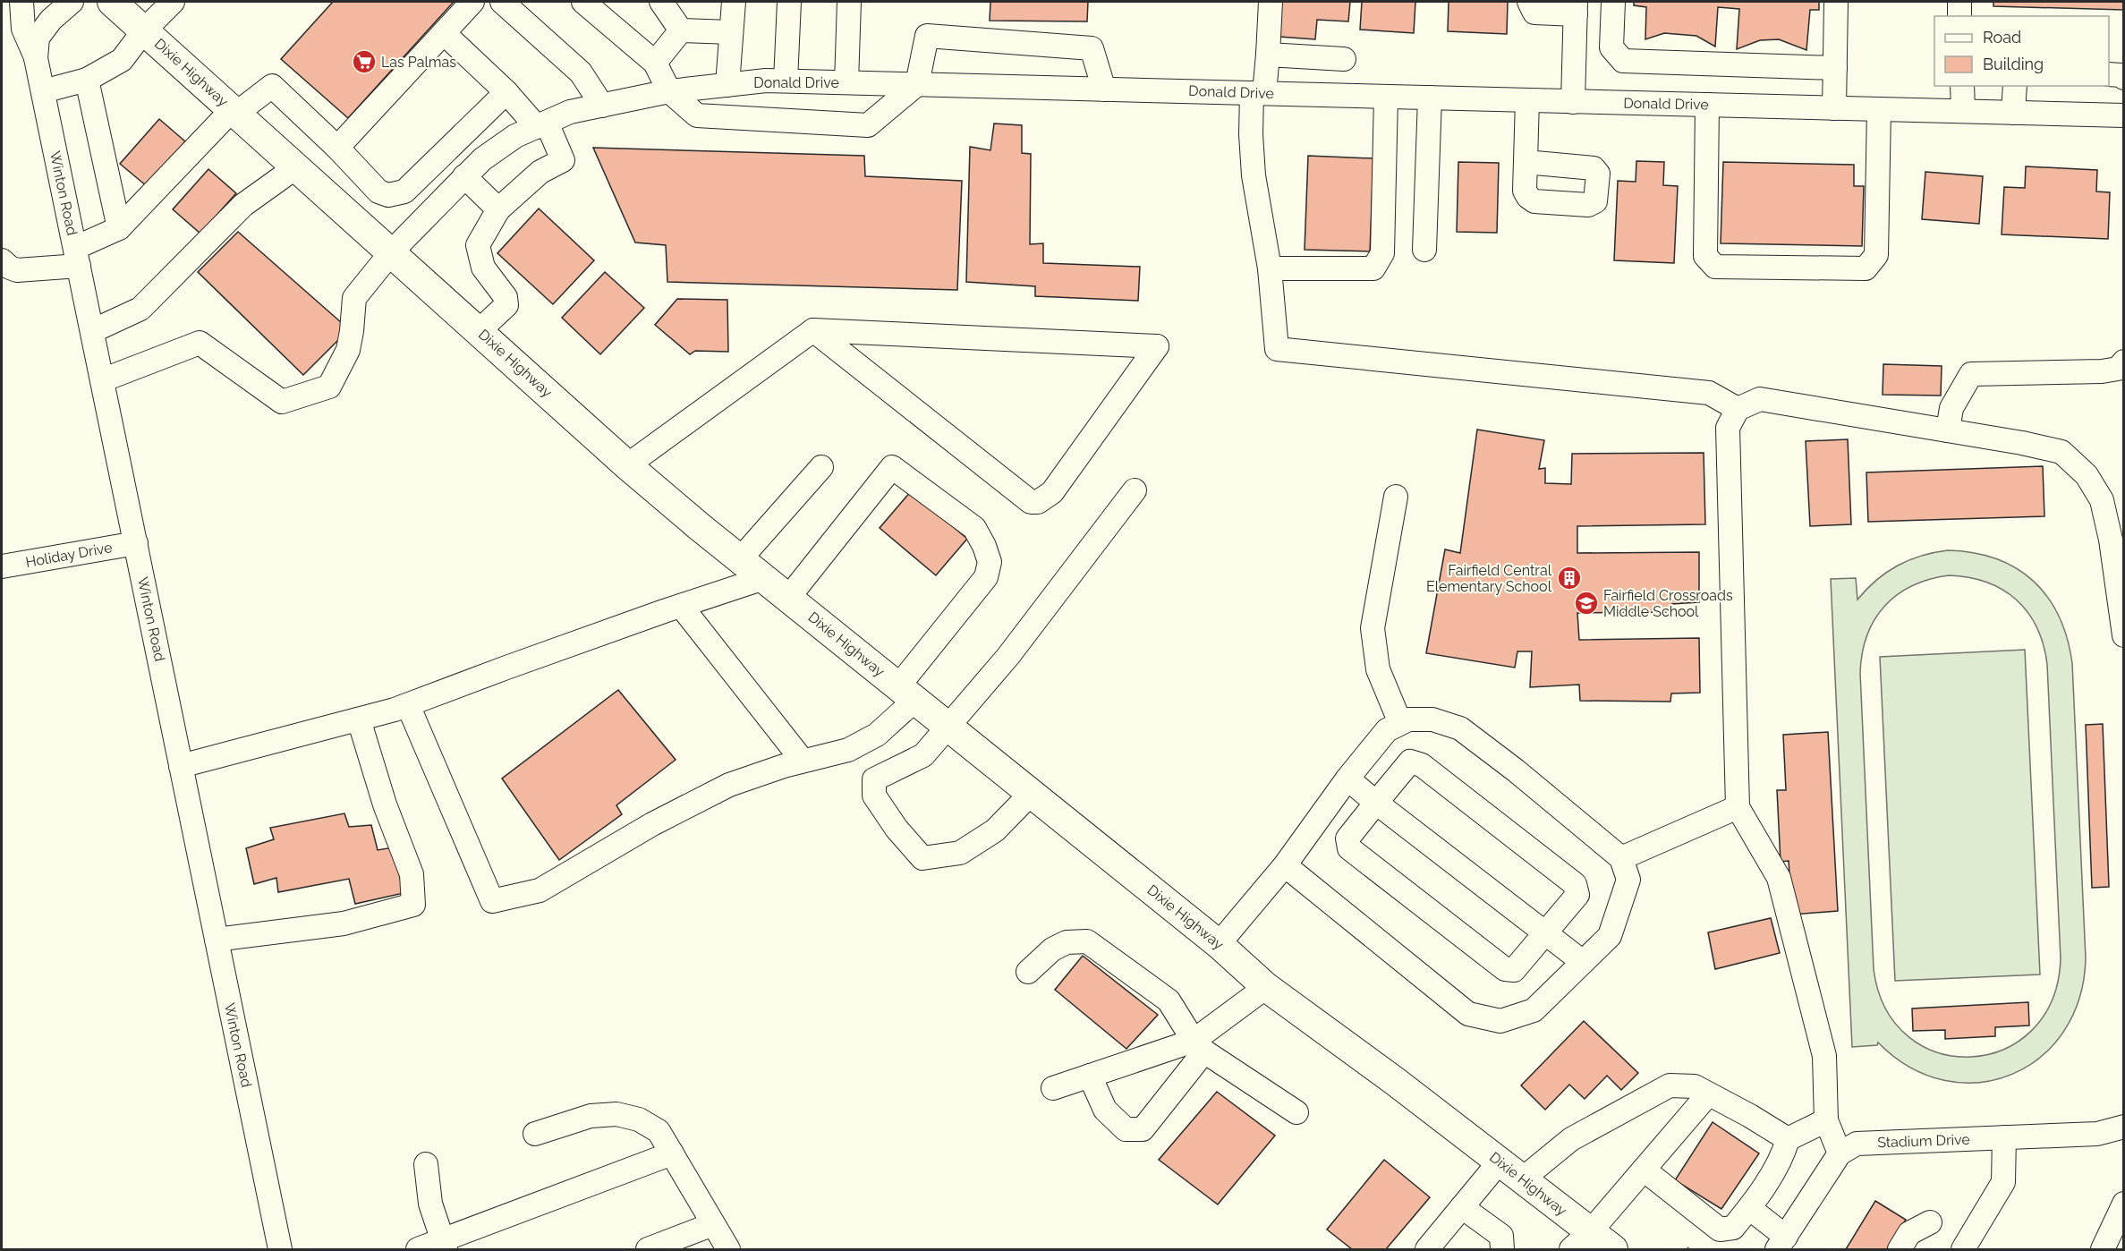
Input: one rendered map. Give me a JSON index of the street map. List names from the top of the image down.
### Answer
{
  "streets": {
    "main road": ["Dixie Highway"],
    "street": [
      "Donald Drive",
      "Winton Road",
      "Holiday Drive",
      "Stadium Drive"
    ]
  },
  "crossings": [
    ["Dixie Highway", "Donald Drive"],
    ["Donald Drive", "Winton Road"],
    ["Winton Road", "Holiday Drive"]
  ],
  "places": {
    "supermarket": ["Las Palmas"],
    "building": ["Fairfield Central Elementary School"],
    "school or university": ["Fairfield Crossroads Middle School"]
  },
  "legend": ["Road", "Building"]
}
